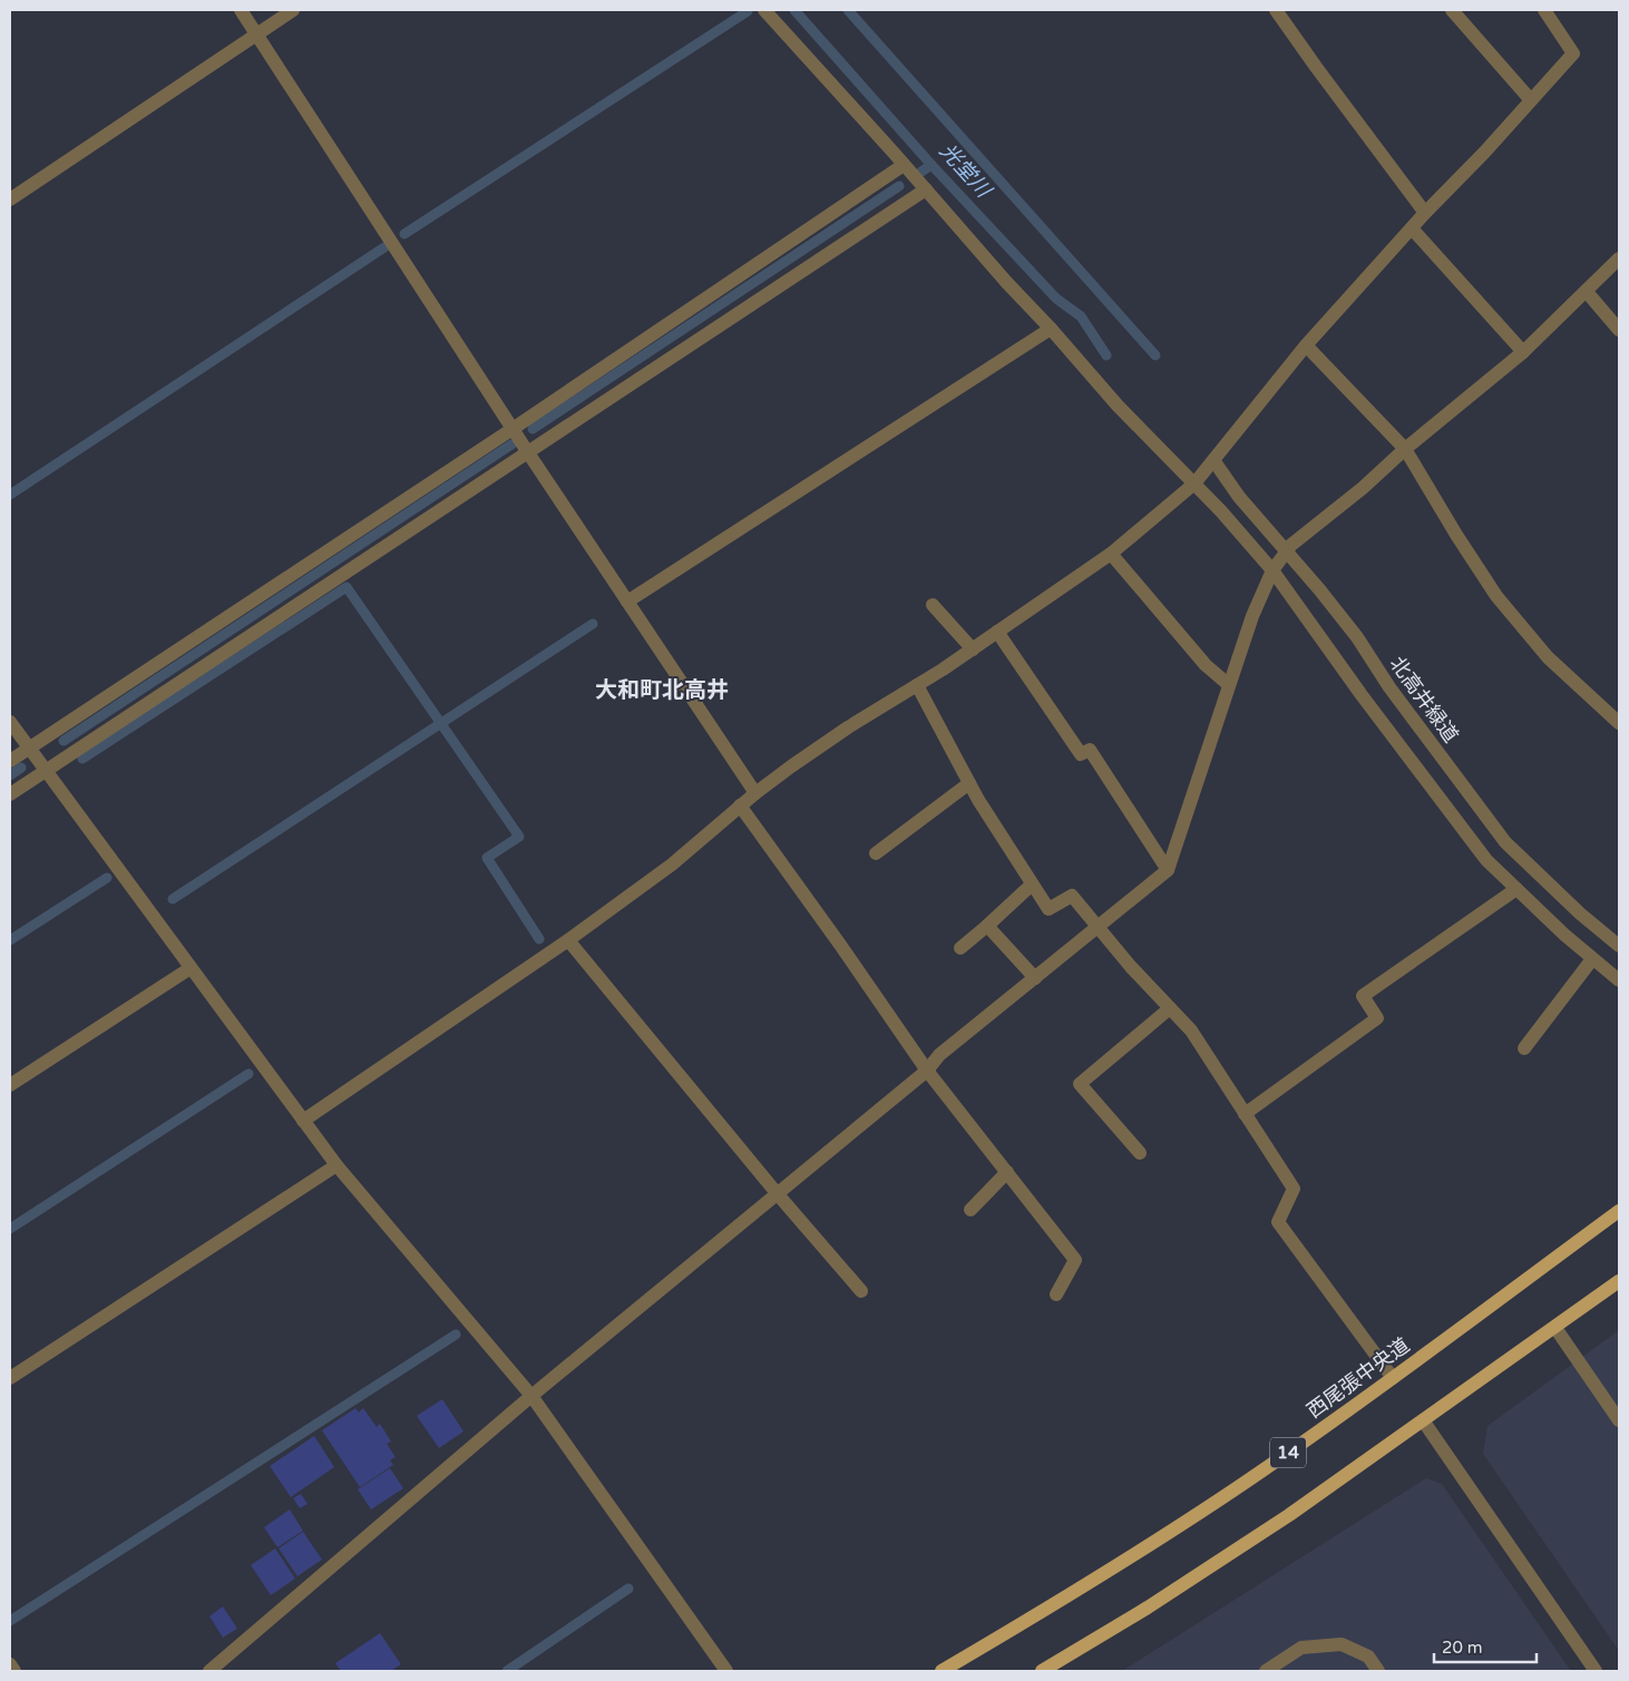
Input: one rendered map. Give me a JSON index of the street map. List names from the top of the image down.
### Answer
{
  "streets": {
    "main road": ["西尾張中央道", "14"],
    "street": ["北高井緑道"]
  },
  "districts": ["大和町北高井"],
  "water": ["光堂川"],
  "scale_bar": "20 m"
}
